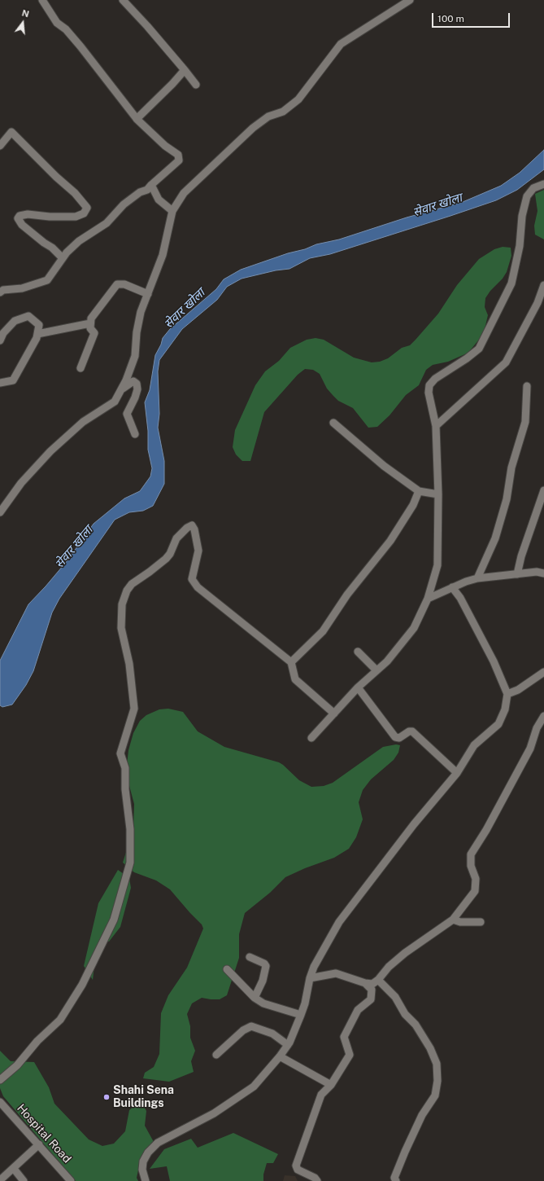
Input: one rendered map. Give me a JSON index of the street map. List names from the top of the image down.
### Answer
{
  "streets": {
    "street": ["Hospital Road"]
  },
  "water": ["सेवार खोला"],
  "places": ["Shahi Sena Buildings"],
  "scale_bar": "100 m",
  "north": "top"
}
